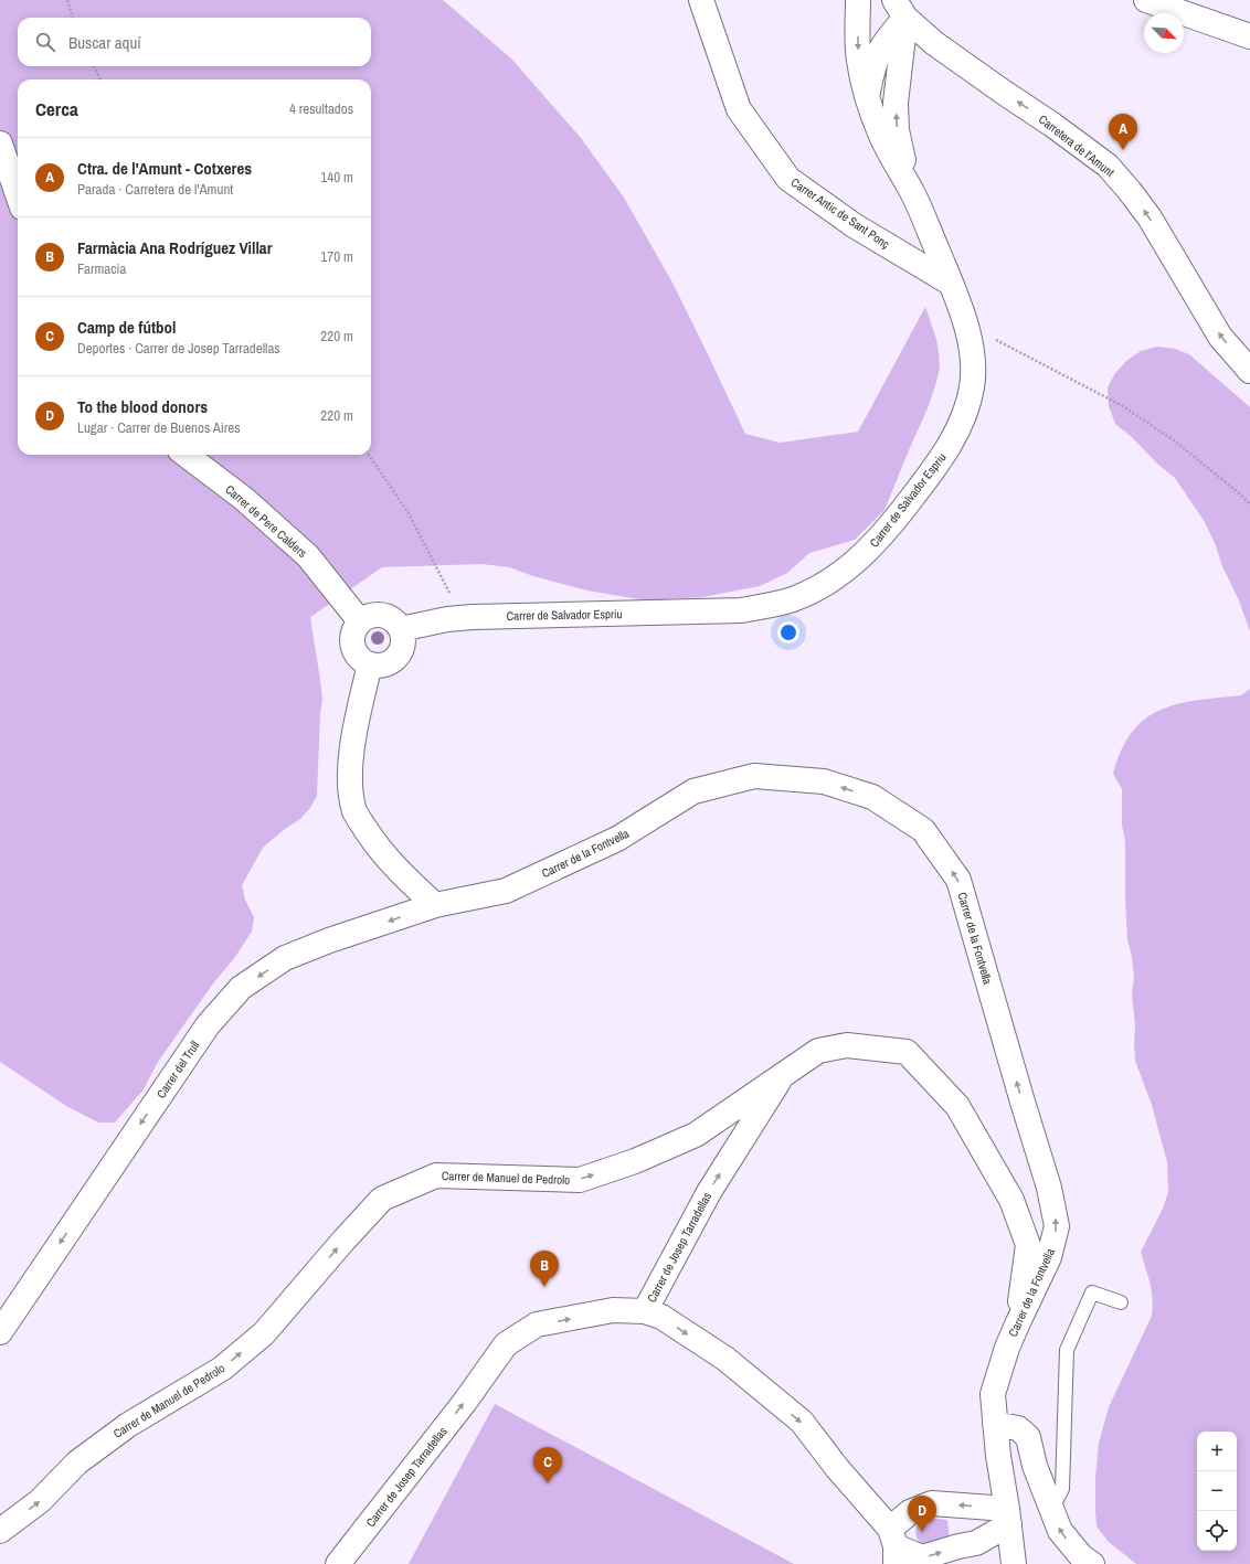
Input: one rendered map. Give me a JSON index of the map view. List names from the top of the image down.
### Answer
{
  "streets": {
    "street": [
      "Carretera de l'Amunt",
      "Carrer Antic de Sant Ponç",
      "Carrer de Salvador Espriu",
      "Carrer de Pere Calders",
      "Carrer de la Fontvella",
      "Carrer del Trull",
      "Carrer de Manuel de Pedrolo",
      "Carrer de Josep Tarradellas"
    ]
  },
  "crossings": [
    ["Carrer Antic de Sant Ponç", "Carrer de Salvador Espriu"],
    ["Carrer de Salvador Espriu", "Carrer de Pere Calders"],
    ["Carrer de la Fontvella", "Carrer del Trull"],
    ["Carrer de la Fontvella", "Carrer de Manuel de Pedrolo"],
    ["Carrer de Manuel de Pedrolo", "Carrer de Josep Tarradellas"]
  ],
  "one_way": [
    "Carretera de l'Amunt",
    "Carrer del Trull",
    "Carrer de Manuel de Pedrolo",
    "Carrer de Josep Tarradellas"
  ],
  "north": "bottom right",
  "page": {
    "search": "Buscar aquí",
    "heading": ["Cerca", "4 resultados"],
    "pins": [
      "A",
      "B",
      "C",
      "D"
    ],
    "list": [
      {
        "mark": "A",
        "name": "Ctra. de l'Amunt - Cotxeres",
        "note": "Parada · Carretera de l'Amunt",
        "value": "140 m"
      },
      {
        "mark": "B",
        "name": "Farmàcia Ana Rodríguez Villar",
        "note": "Farmacia",
        "value": "170 m"
      },
      {
        "mark": "C",
        "name": "Camp de fútbol",
        "note": "Deportes · Carrer de Josep Tarradellas",
        "value": "220 m"
      },
      {
        "mark": "D",
        "name": "To the blood donors",
        "note": "Lugar · Carrer de Buenos Aires",
        "value": "220 m"
      }
    ],
    "map_buttons": ["+", "−"]
  }
}
